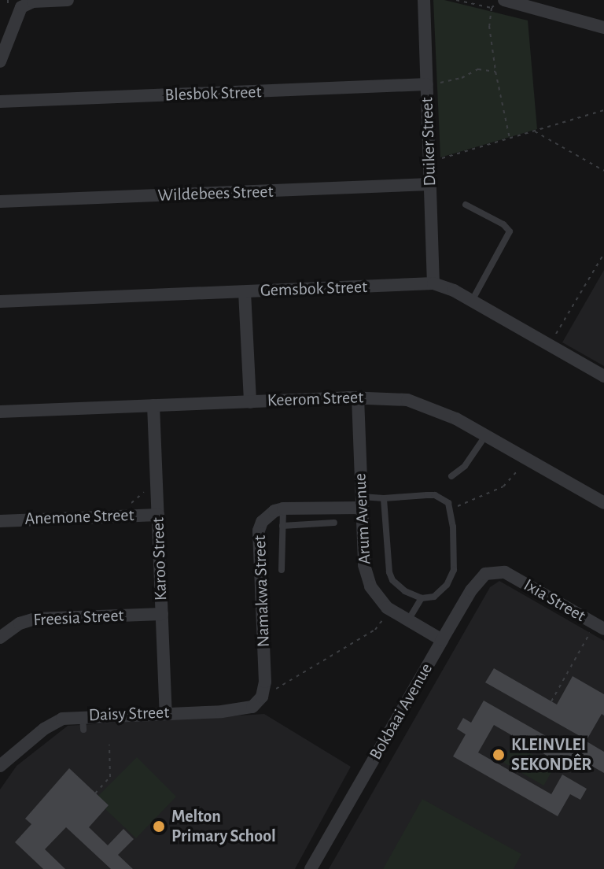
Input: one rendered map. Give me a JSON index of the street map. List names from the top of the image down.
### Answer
{
  "streets": {
    "street": [
      "Blesbok Street",
      "Duiker Street",
      "Wildebees Street",
      "Gemsbok Street",
      "Keerom Street",
      "Anemone Street",
      "Arum Avenue",
      "Karoo Street",
      "Namakwa Street",
      "Ixia Street",
      "Freesia Street",
      "Bokbaai Avenue",
      "Daisy Street"
    ]
  },
  "crossings": [
    ["Blesbok Street", "Duiker Street"],
    ["Duiker Street", "Wildebees Street"],
    ["Duiker Street", "Gemsbok Street"],
    ["Keerom Street", "Arum Avenue"],
    ["Keerom Street", "Karoo Street"],
    ["Anemone Street", "Karoo Street"],
    ["Arum Avenue", "Bokbaai Avenue"],
    ["Karoo Street", "Freesia Street"],
    ["Karoo Street", "Daisy Street"],
    ["Namakwa Street", "Daisy Street"],
    ["Ixia Street", "Bokbaai Avenue"]
  ],
  "places": ["KLEINVLEI SEKONDÊR", "Melton Primary School"]
}
